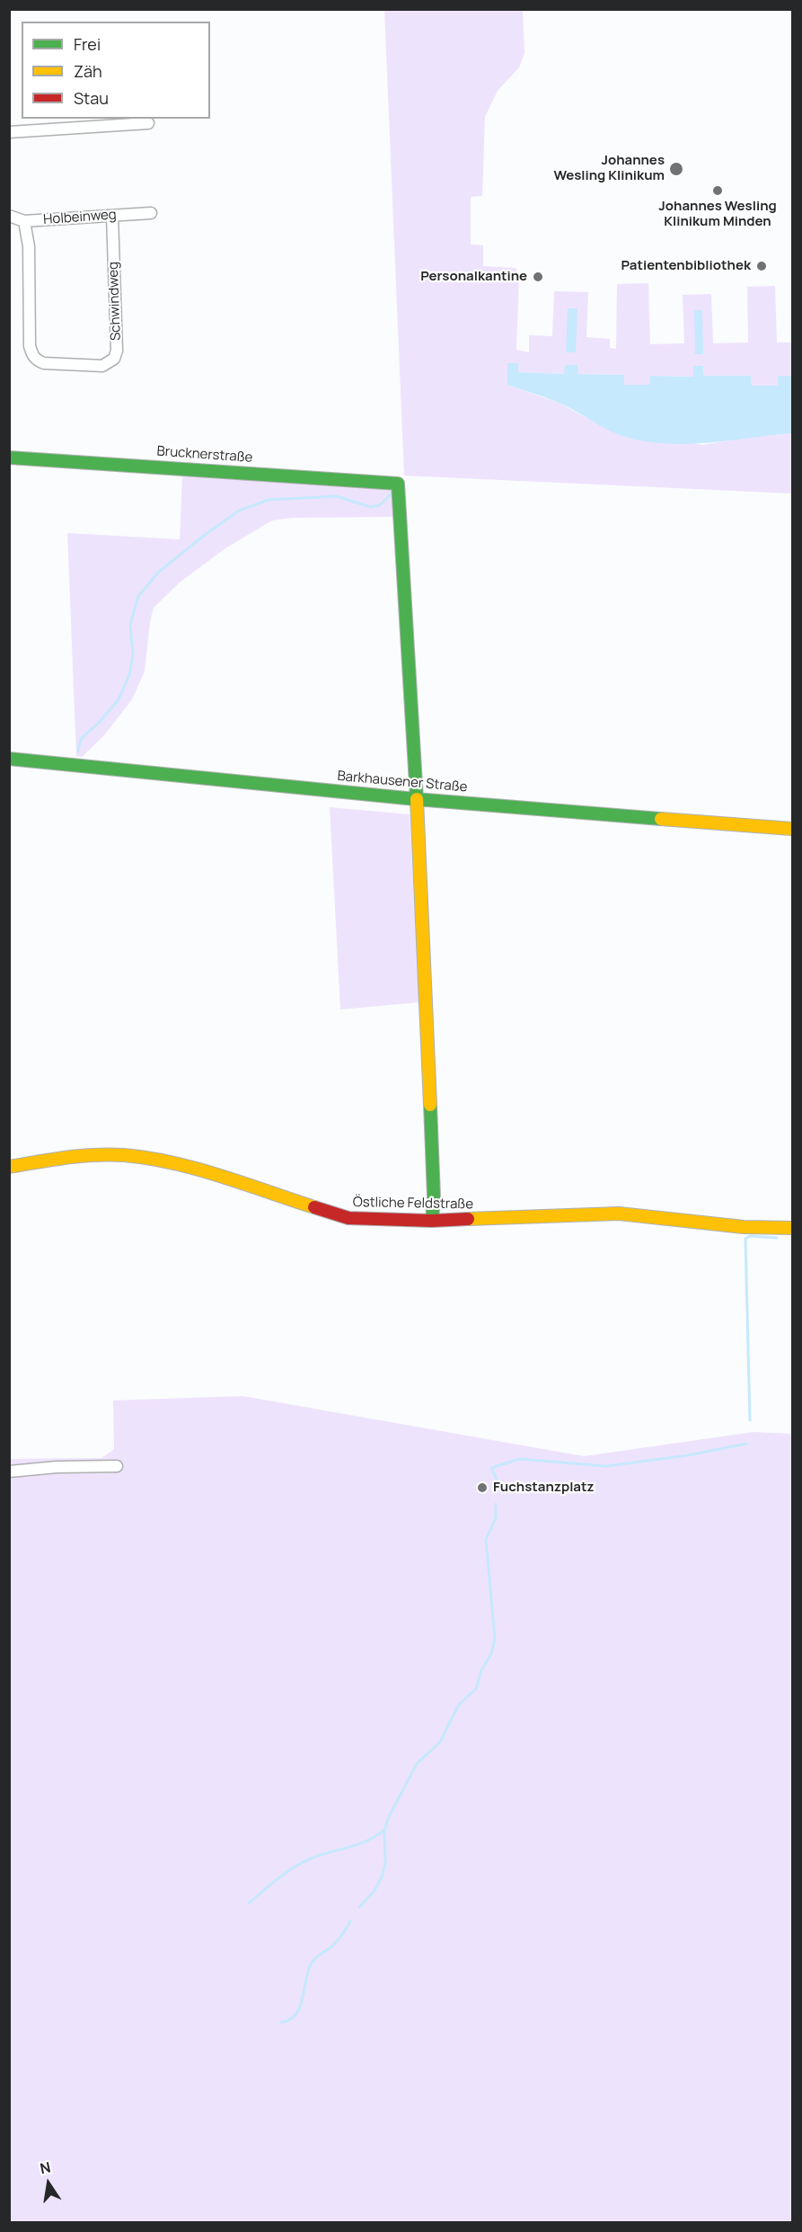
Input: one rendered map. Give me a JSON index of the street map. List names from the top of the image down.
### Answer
{
  "streets": {
    "street": [
      "Holbeinweg",
      "Schwindweg",
      "Brucknerstraße",
      "Barkhausener Straße",
      "Östliche Feldstraße"
    ]
  },
  "crossings": [
    ["Holbeinweg", "Schwindweg"],
    ["Brucknerstraße", "Barkhausener Straße"]
  ],
  "places": [
    "Johannes Wesling Klinikum",
    "Johannes Wesling Klinikum Minden",
    "Patientenbibliothek",
    "Personalkantine",
    "Fuchstanzplatz"
  ],
  "legend": ["Frei", "Zäh", "Stau"],
  "north": "top"
}
